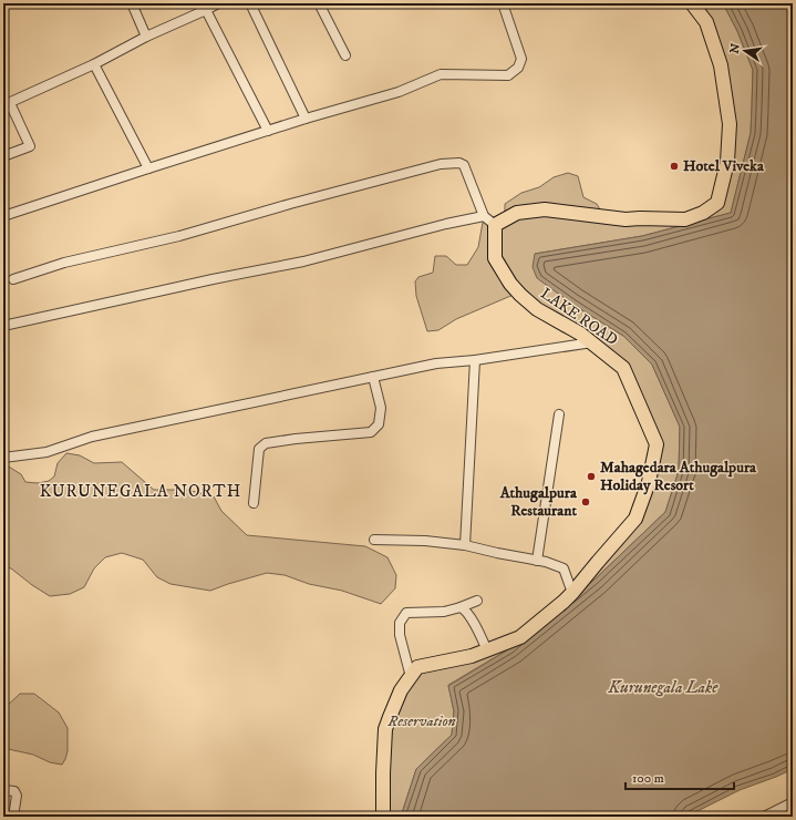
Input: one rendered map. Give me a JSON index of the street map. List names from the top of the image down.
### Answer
{
  "streets": {
    "main road": ["LAKE ROAD"]
  },
  "districts": ["KURUNEGALA NORTH"],
  "water": ["Kurunegala Lake"],
  "parks": ["Reservation"],
  "places": ["Hotel Viveka", "Mahagedara Athugalpura Holiday Resort", "Athugalpura Restaurant"],
  "scale_bar": "100 m",
  "north": "left"
}
